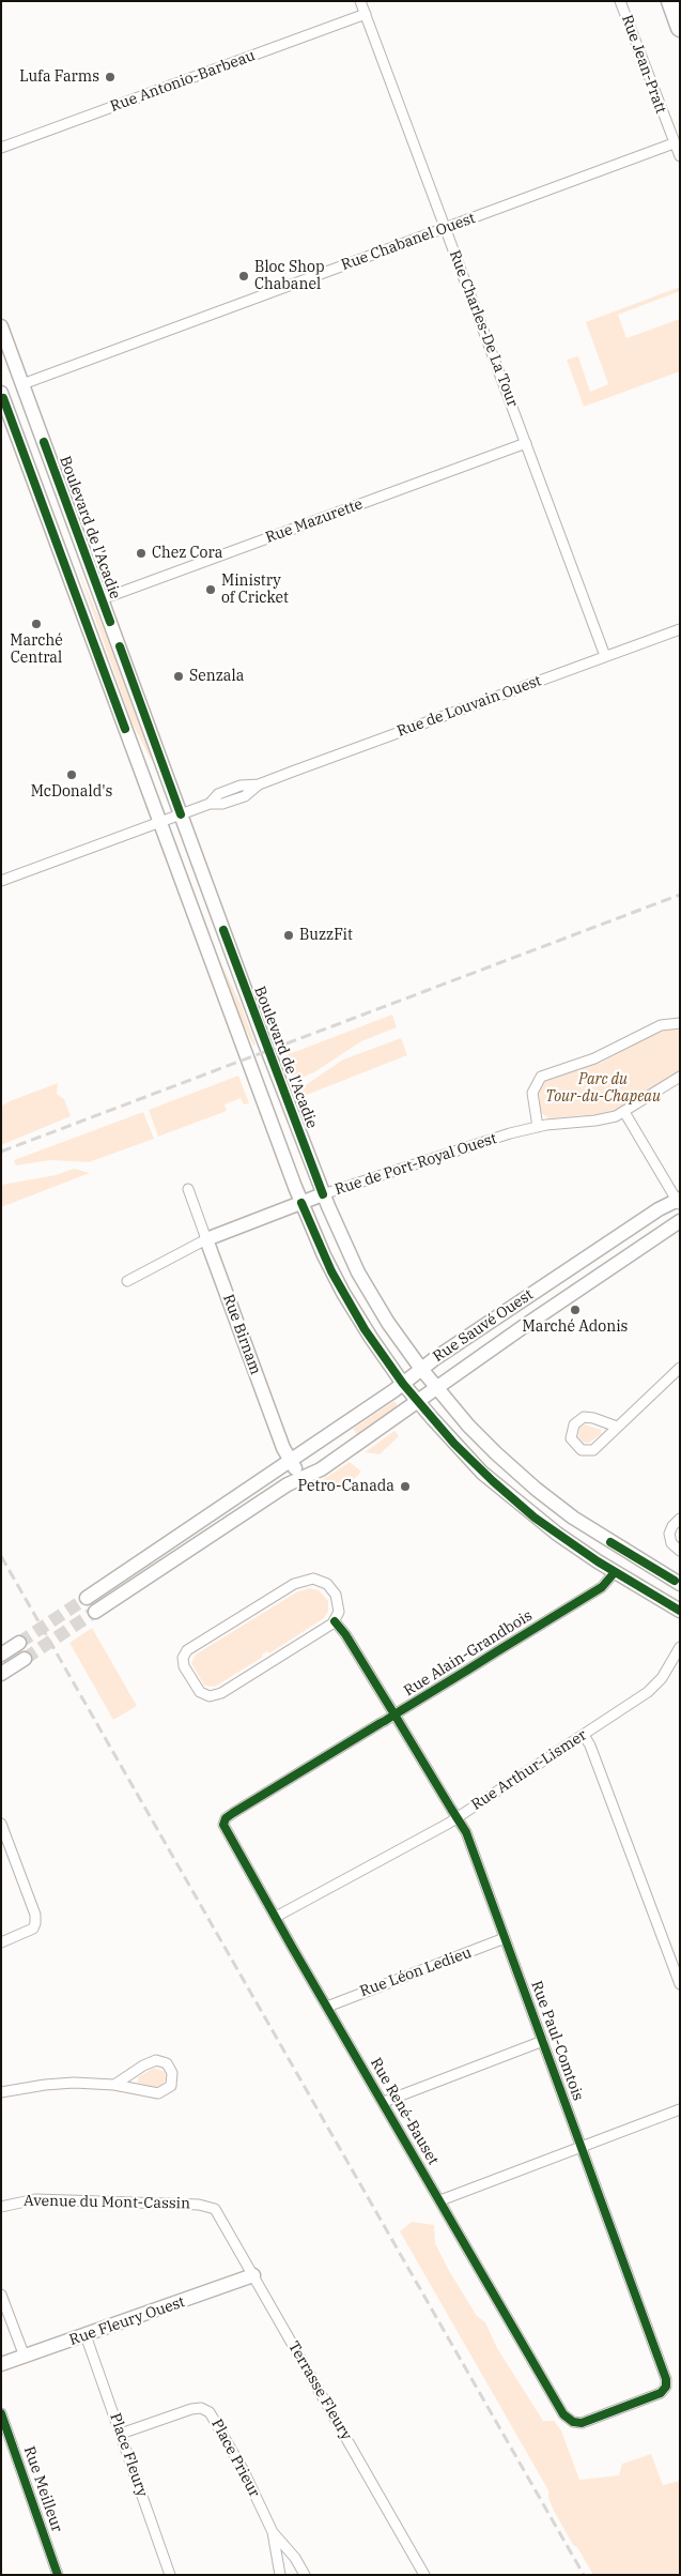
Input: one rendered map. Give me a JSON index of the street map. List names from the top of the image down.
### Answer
{
  "streets": {
    "main road": [
      "Rue Chabanel Ouest",
      "Boulevard de l'Acadie",
      "Rue de Port-Royal Ouest",
      "Rue Sauvé Ouest",
      "Rue Birnam",
      "Rue Fleury Ouest"
    ],
    "street": [
      "Rue Jean-Pratt",
      "Rue Antonio-Barbeau",
      "Rue Charles-De La Tour",
      "Rue Mazurette",
      "Rue de Louvain Ouest",
      "Rue Alain-Grandbois",
      "Rue Arthur-Lismer",
      "Rue Léon Ledieu",
      "Rue Paul-Comtois",
      "Rue René-Bauset",
      "Avenue du Mont-Cassin",
      "Terrasse Fleury",
      "Place Fleury",
      "Place Prieur",
      "Rue Meilleur"
    ]
  },
  "crossings": [
    ["Rue Jean-Pratt", "Rue Chabanel Ouest"],
    ["Rue Antonio-Barbeau", "Rue Charles-De La Tour"],
    ["Rue Chabanel Ouest", "Rue Charles-De La Tour"],
    ["Rue Chabanel Ouest", "Boulevard de l'Acadie"],
    ["Rue Charles-De La Tour", "Rue Mazurette"],
    ["Rue Charles-De La Tour", "Rue de Louvain Ouest"],
    ["Rue Mazurette", "Boulevard de l'Acadie"],
    ["Boulevard de l'Acadie", "Rue de Louvain Ouest"],
    ["Boulevard de l'Acadie", "Rue de Port-Royal Ouest"],
    ["Boulevard de l'Acadie", "Rue Sauvé Ouest"],
    ["Rue de Port-Royal Ouest", "Rue Birnam"],
    ["Rue Sauvé Ouest", "Rue Birnam"],
    ["Rue Alain-Grandbois", "Rue Paul-Comtois"],
    ["Rue Alain-Grandbois", "Rue René-Bauset"],
    ["Rue Arthur-Lismer", "Rue Paul-Comtois"],
    ["Rue Arthur-Lismer", "Rue René-Bauset"],
    ["Rue Léon Ledieu", "Rue Paul-Comtois"],
    ["Rue Léon Ledieu", "Rue René-Bauset"],
    ["Rue Paul-Comtois", "Rue René-Bauset"],
    ["Avenue du Mont-Cassin", "Terrasse Fleury"],
    ["Rue Fleury Ouest", "Terrasse Fleury"],
    ["Rue Fleury Ouest", "Place Fleury"],
    ["Place Fleury", "Place Prieur"]
  ],
  "parks": ["Parc du Tour-du-Chapeau"],
  "places": [
    "Lufa Farms",
    "Bloc Shop Chabanel",
    "Chez Cora",
    "Ministry of Cricket",
    "Marché Central",
    "Senzala",
    "McDonald's",
    "BuzzFit",
    "Marché Adonis",
    "Petro-Canada"
  ]
}
